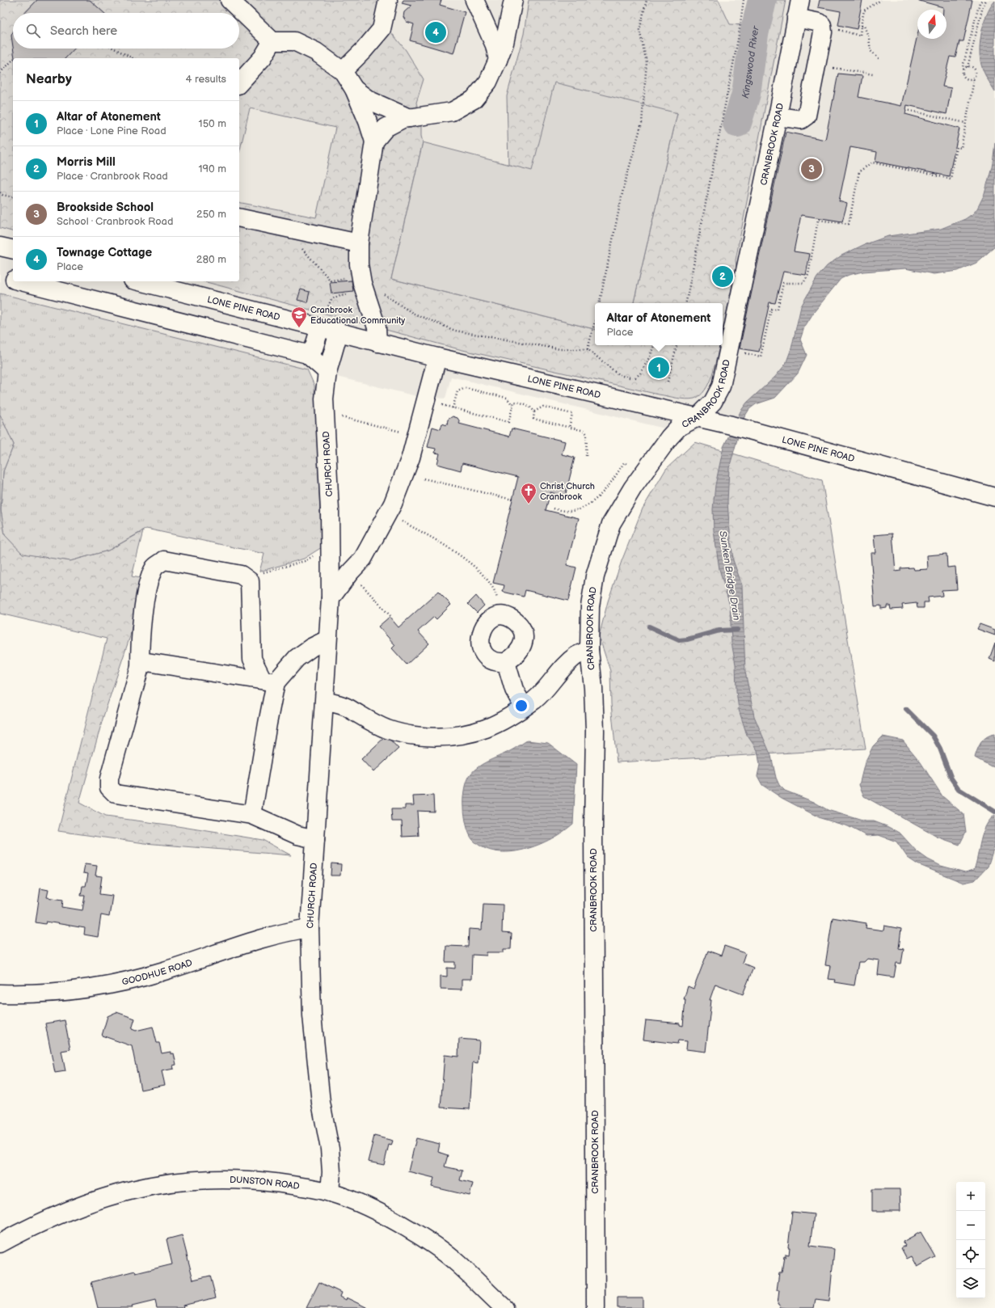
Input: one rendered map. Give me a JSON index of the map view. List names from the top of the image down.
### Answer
{
  "streets": {
    "street": [
      "CRANBROOK ROAD",
      "LONE PINE ROAD",
      "CHURCH ROAD",
      "GOODHUE ROAD",
      "DUNSTON ROAD"
    ]
  },
  "crossings": [
    ["CRANBROOK ROAD", "LONE PINE ROAD"],
    ["LONE PINE ROAD", "CHURCH ROAD"],
    ["CHURCH ROAD", "GOODHUE ROAD"],
    ["CHURCH ROAD", "DUNSTON ROAD"]
  ],
  "water": ["Kingswood River", "Sunken Bridge Drain"],
  "places": {
    "school or university": ["Cranbrook Educational Community"],
    "church": ["Christ Church Cranbrook"]
  },
  "north": "top",
  "page": {
    "search": "Search here",
    "pins": [
      "4",
      "3",
      "2",
      "1"
    ],
    "heading": ["Nearby", "4 results"],
    "list": [
      {
        "mark": "1",
        "name": "Altar of Atonement",
        "note": "Place · Lone Pine Road",
        "value": "150 m"
      },
      {
        "mark": "2",
        "name": "Morris Mill",
        "note": "Place · Cranbrook Road",
        "value": "190 m"
      },
      {
        "mark": "3",
        "name": "Brookside School",
        "note": "School · Cranbrook Road",
        "value": "250 m"
      },
      {
        "mark": "4",
        "name": "Townage Cottage",
        "note": "Place",
        "value": "280 m"
      }
    ],
    "popup": ["Altar of Atonement", "Place"],
    "map_buttons": ["+", "−"]
  }
}
